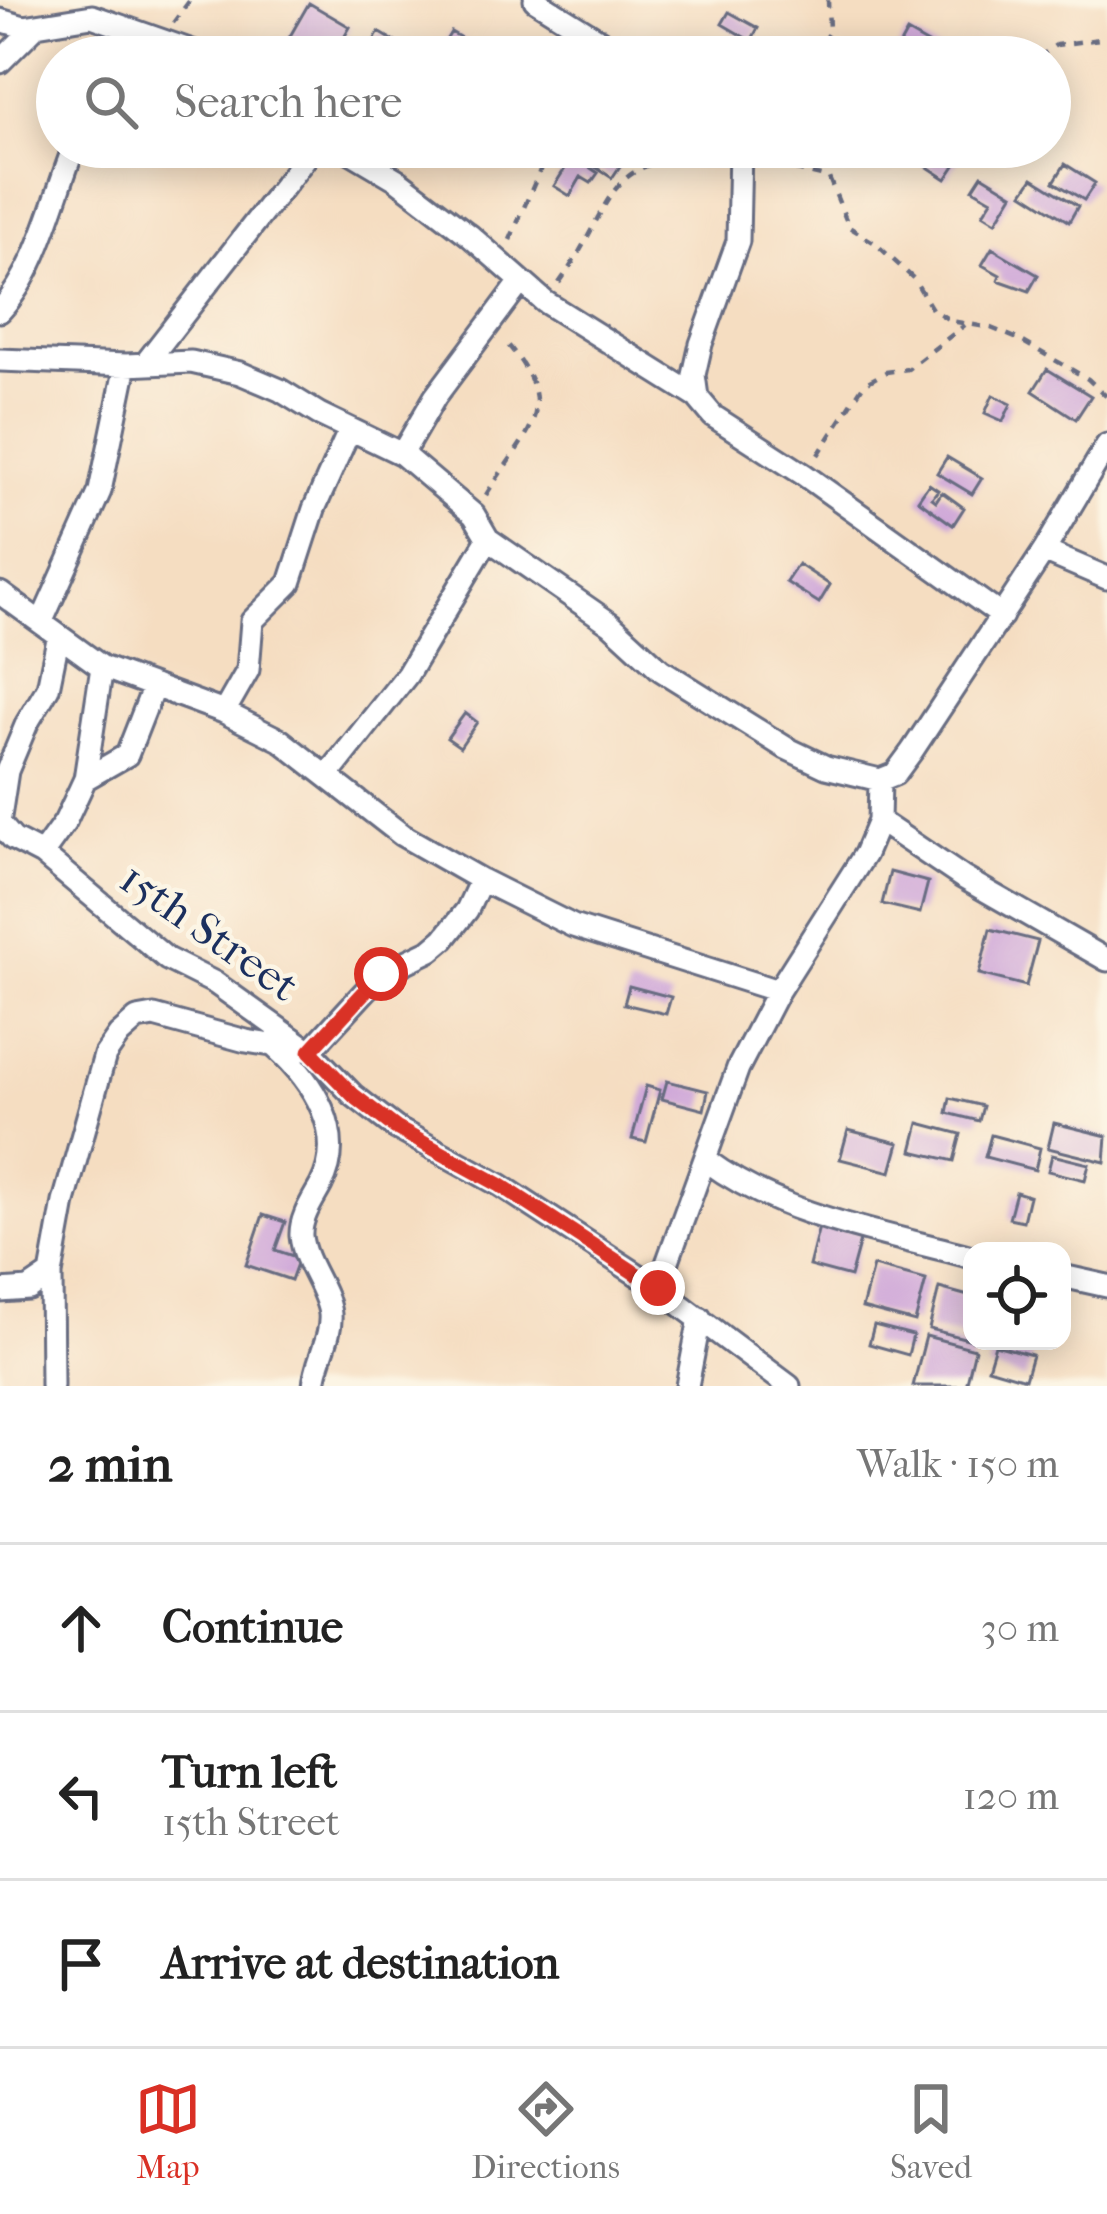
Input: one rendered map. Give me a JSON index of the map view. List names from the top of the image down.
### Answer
{
  "streets": {
    "street": ["15th Street"]
  },
  "page": {
    "search": "Search here",
    "heading": ["2 min", "Walk · 150 m"],
    "list": [
      ["Continue", "30 m"],
      ["Turn left", "15th Street", "120 m"],
      "Arrive at destination"
    ],
    "nav": ["Map", "Directions", "Saved"]
  }
}
